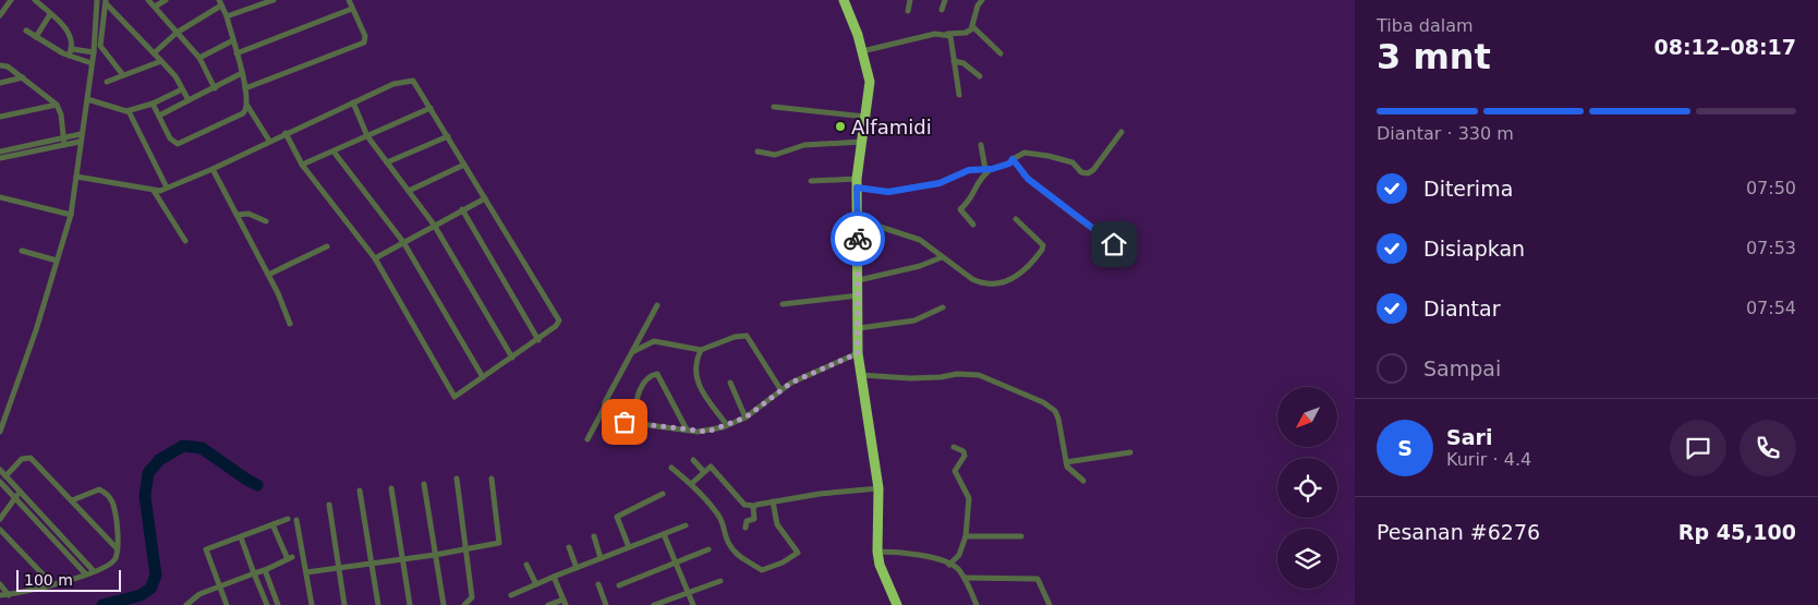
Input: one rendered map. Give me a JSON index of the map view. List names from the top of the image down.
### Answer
{
  "places": ["Alfamidi"],
  "scale_bar": "100 m",
  "north": "bottom left",
  "page": {
    "heading": ["3 mnt", "Tiba dalam", "08:12–08:17"],
    "panel": [
      "Sari",
      "Kurir · 4.4",
      "Pesanan #6276",
      "Rp 45,100"
    ],
    "bar": "Diantar · 330 m",
    "list": [
      ["Diterima", "07:50"],
      ["Disiapkan", "07:53"],
      ["Diantar", "07:54"],
      "Sampai"
    ],
    "round": "S",
    "scale": "100 m"
  }
}
